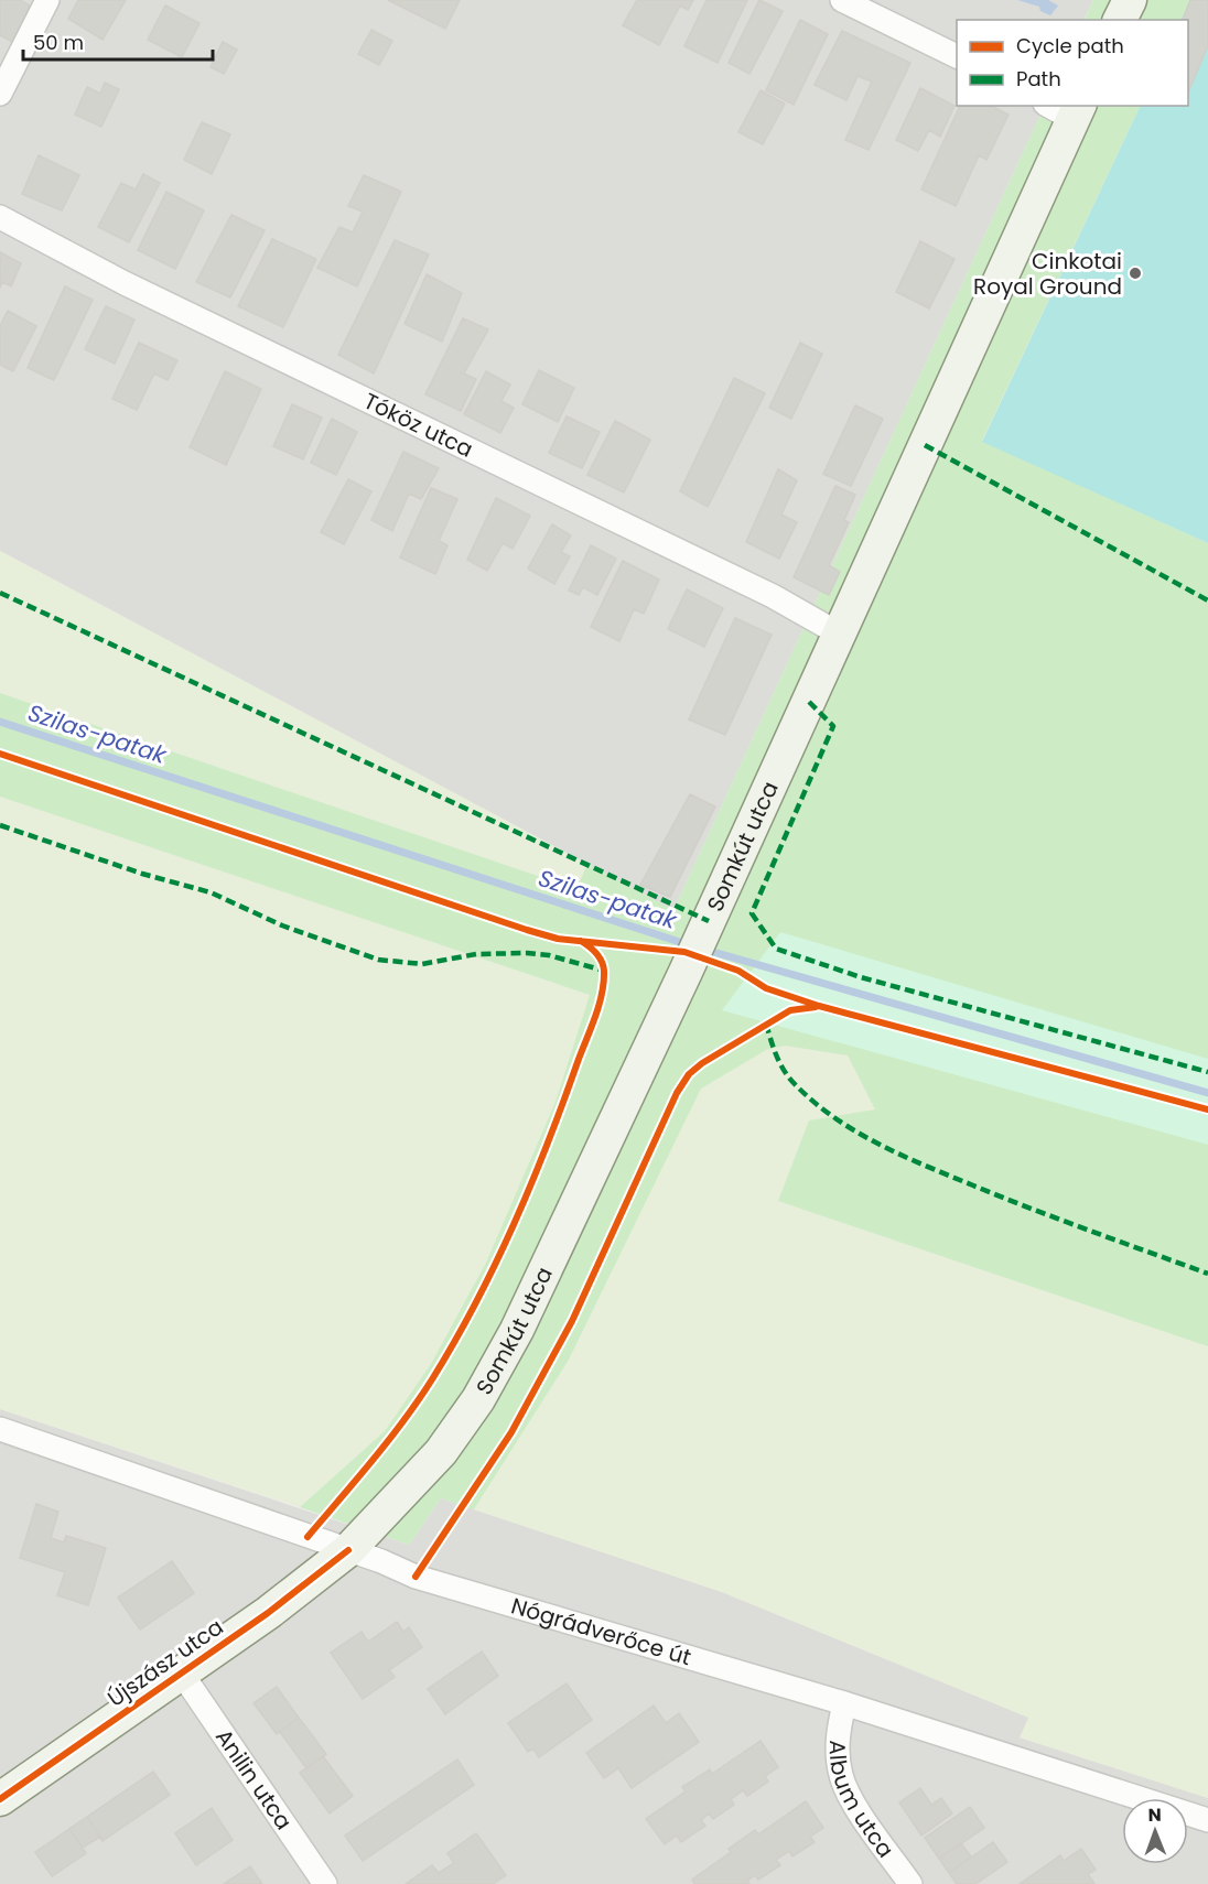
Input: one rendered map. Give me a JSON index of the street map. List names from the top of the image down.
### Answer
{
  "streets": {
    "street": [
      "Tóköz utca",
      "Somkút utca",
      "Nógrádverőce út",
      "Újszász utca",
      "Anilin utca",
      "Album utca"
    ]
  },
  "crossings": [
    ["Tóköz utca", "Somkút utca"],
    ["Somkút utca", "Nógrádverőce út"],
    ["Somkút utca", "Újszász utca"],
    ["Nógrádverőce út", "Újszász utca"],
    ["Nógrádverőce út", "Album utca"],
    ["Újszász utca", "Anilin utca"]
  ],
  "water": ["Szilas-patak"],
  "places": ["Cinkotai Royal Ground"],
  "legend": ["Cycle path", "Path"],
  "scale_bar": "50 m",
  "north": "top"
}
